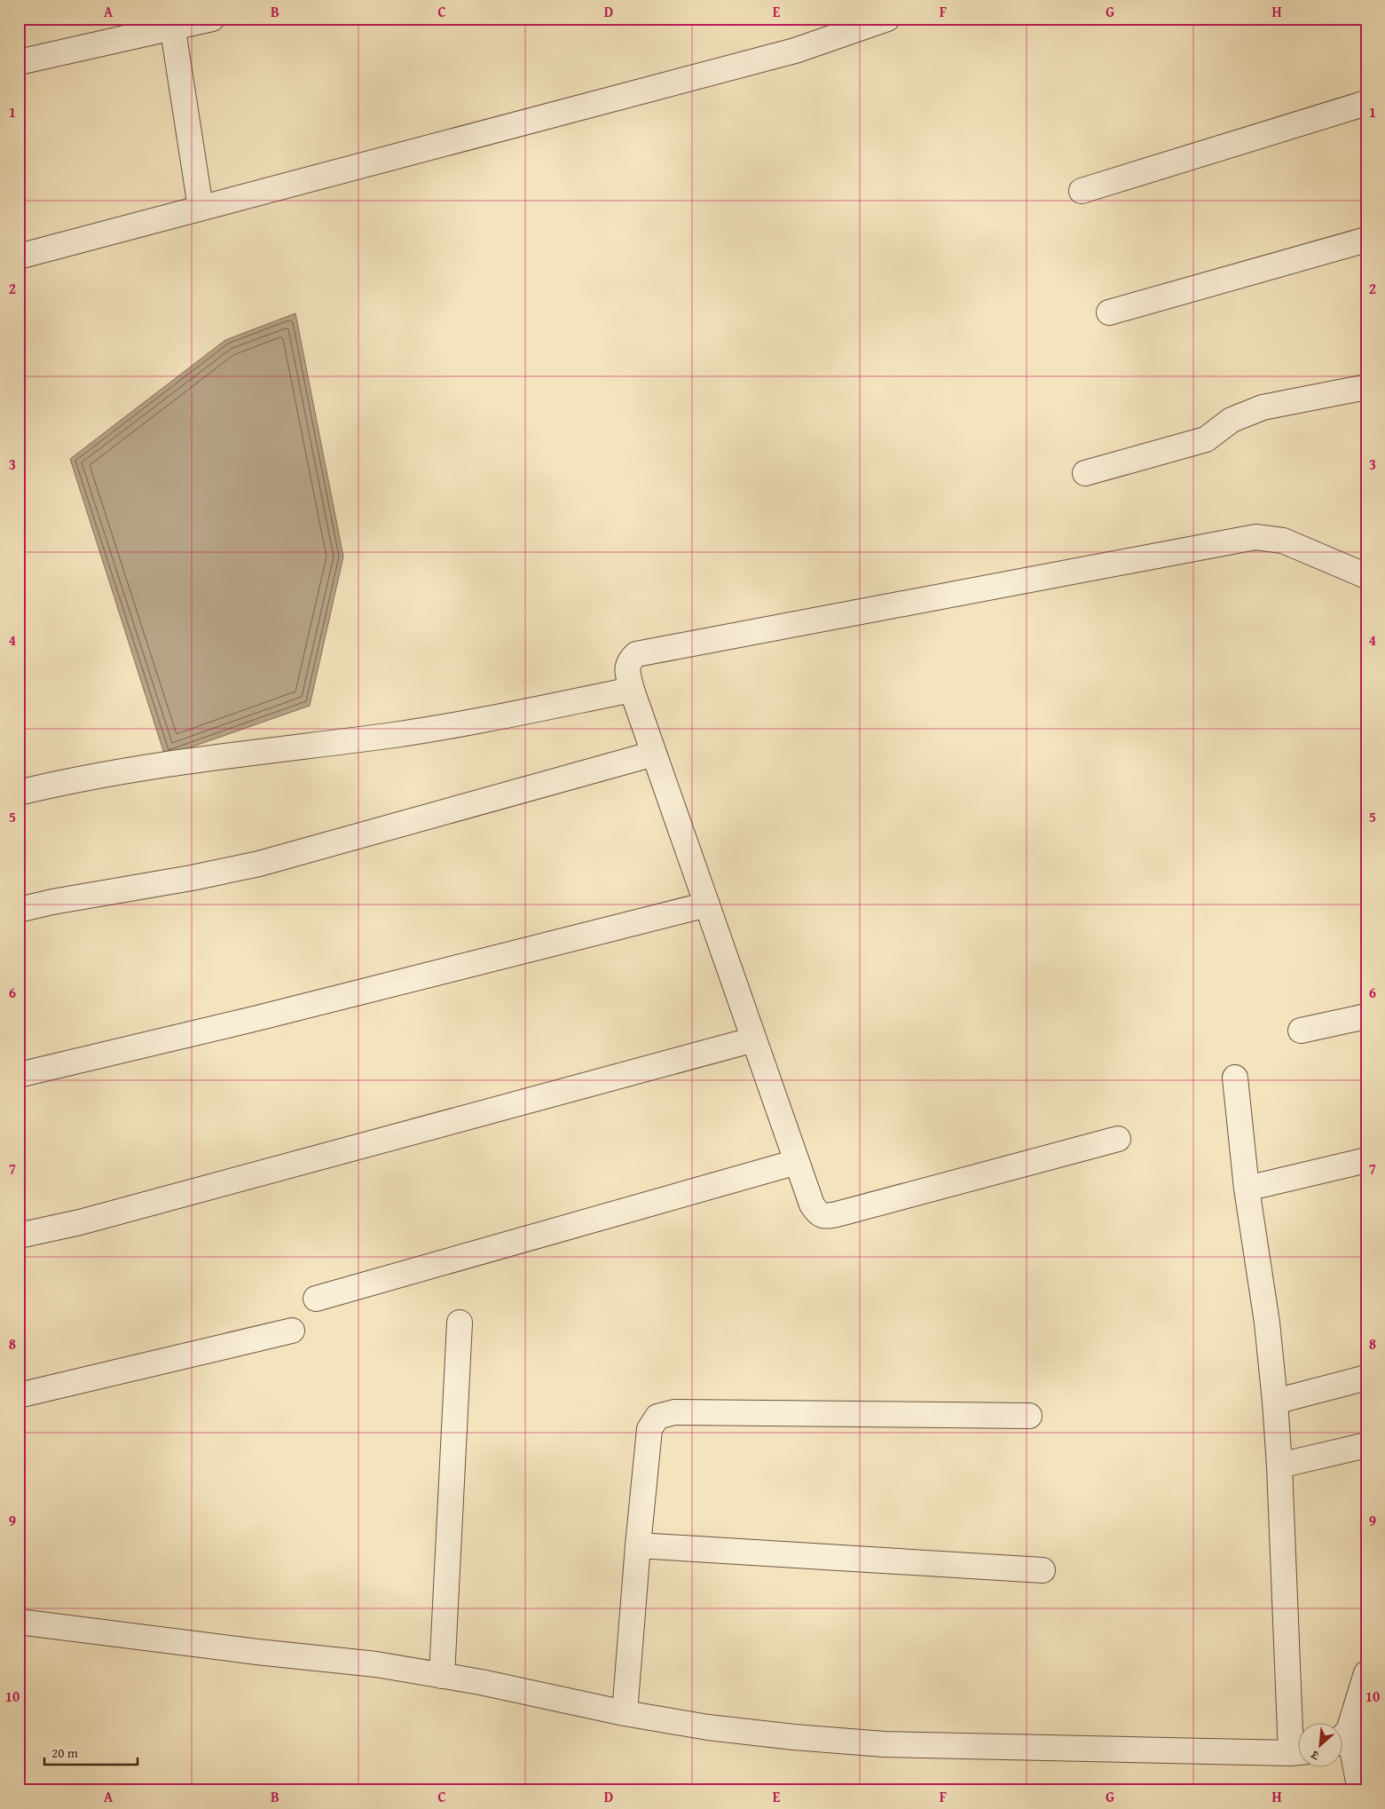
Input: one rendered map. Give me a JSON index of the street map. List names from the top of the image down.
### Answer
{
  "scale_bar": "20 m",
  "north": "bottom left",
  "grid": {
    "columns": [
      "A",
      "B",
      "C",
      "D",
      "E",
      "F",
      "G",
      "H"
    ],
    "rows": [
      "1",
      "2",
      "3",
      "4",
      "5",
      "6",
      "7",
      "8",
      "9",
      "10"
    ]
  }
}
